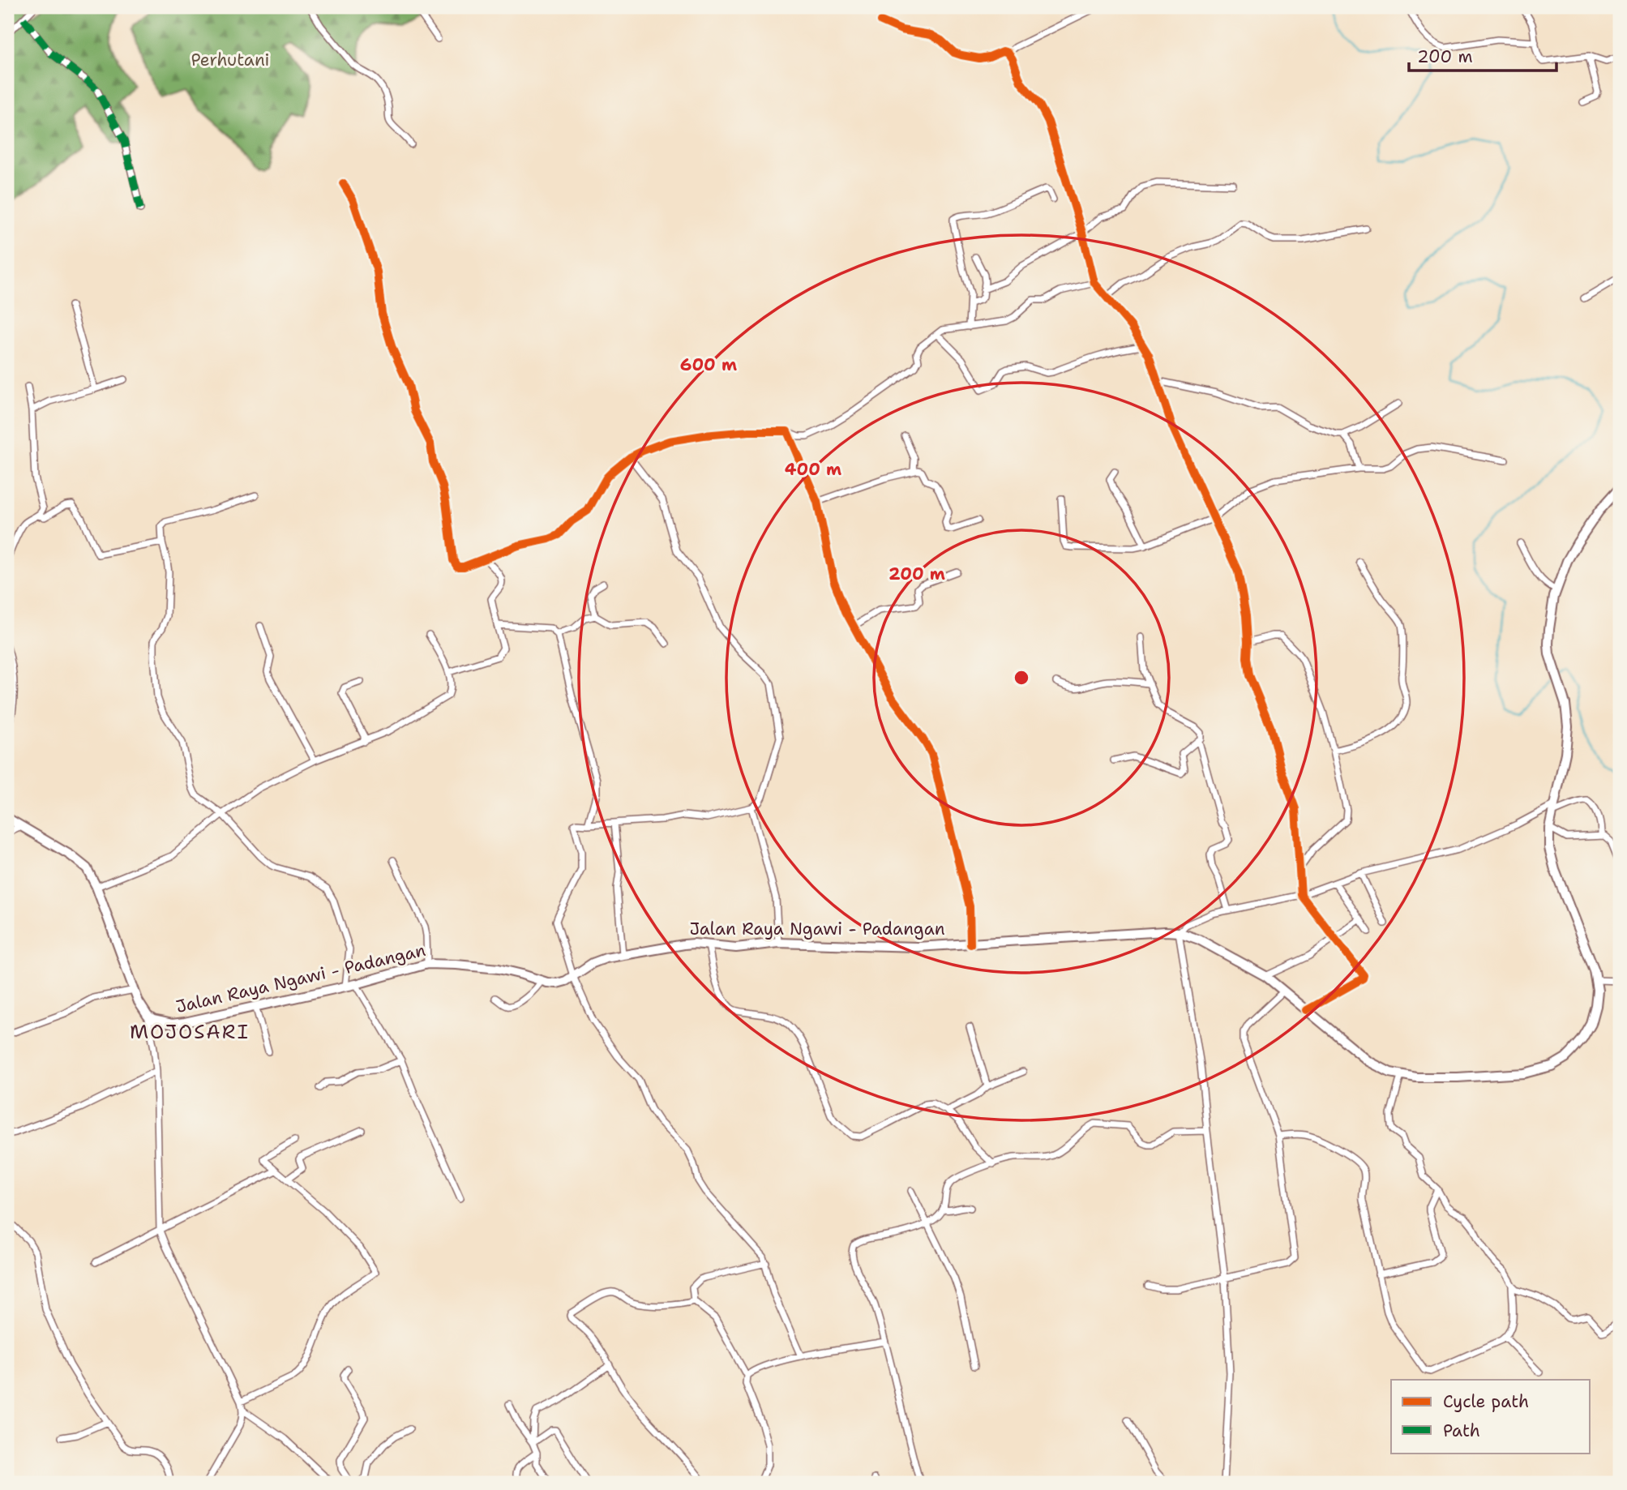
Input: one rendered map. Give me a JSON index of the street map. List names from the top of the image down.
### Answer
{
  "streets": {
    "highway": ["Jalan Raya Ngawi - Padangan"]
  },
  "districts": ["MOJOSARI"],
  "parks": ["Perhutani"],
  "legend": ["Cycle path", "Path"],
  "scale_bar": "200 m",
  "rings": ["600 m", "400 m", "200 m"]
}
